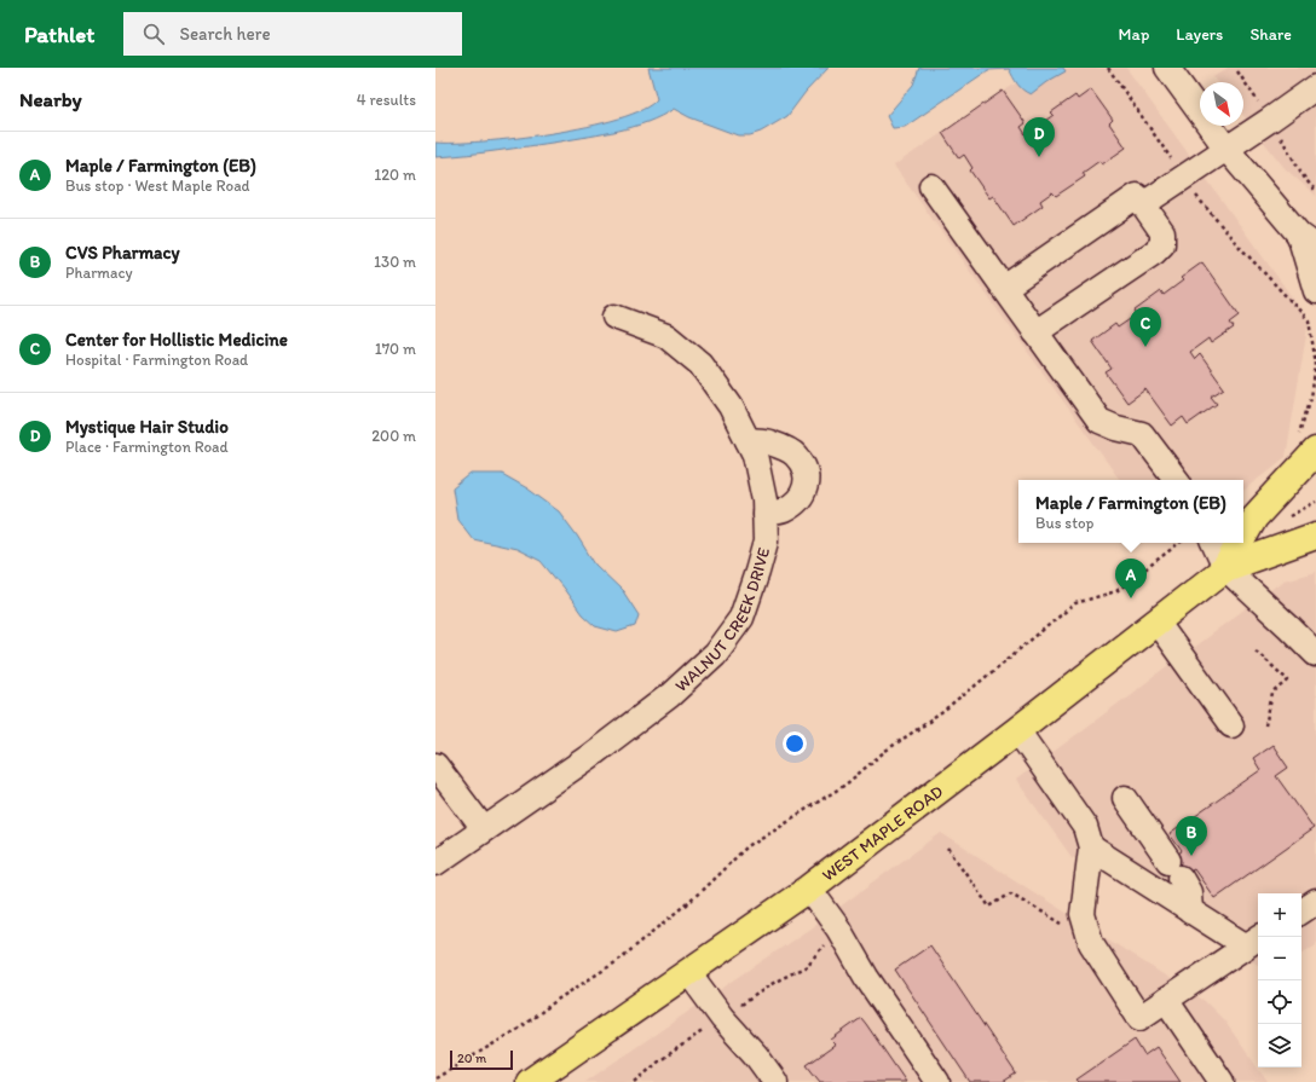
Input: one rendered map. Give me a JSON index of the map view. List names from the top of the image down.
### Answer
{
  "streets": {
    "main road": ["WEST MAPLE ROAD"],
    "street": ["WALNUT CREEK DRIVE"]
  },
  "scale_bar": "20 m",
  "north": "bottom right",
  "page": {
    "header": "Pathlet",
    "search": "Search here",
    "nav": ["Map", "Layers", "Share"],
    "heading": ["Nearby", "4 results"],
    "pins": [
      "D",
      "C",
      "A",
      "B"
    ],
    "list": [
      {
        "mark": "A",
        "name": "Maple / Farmington (EB)",
        "note": "Bus stop · West Maple Road",
        "value": "120 m"
      },
      {
        "mark": "B",
        "name": "CVS Pharmacy",
        "note": "Pharmacy",
        "value": "130 m"
      },
      {
        "mark": "C",
        "name": "Center for Hollistic Medicine",
        "note": "Hospital · Farmington Road",
        "value": "170 m"
      },
      {
        "mark": "D",
        "name": "Mystique Hair Studio",
        "note": "Place · Farmington Road",
        "value": "200 m"
      }
    ],
    "popup": ["Maple / Farmington (EB)", "Bus stop"],
    "map_buttons": ["+", "−"],
    "scale": "20 m"
  }
}
